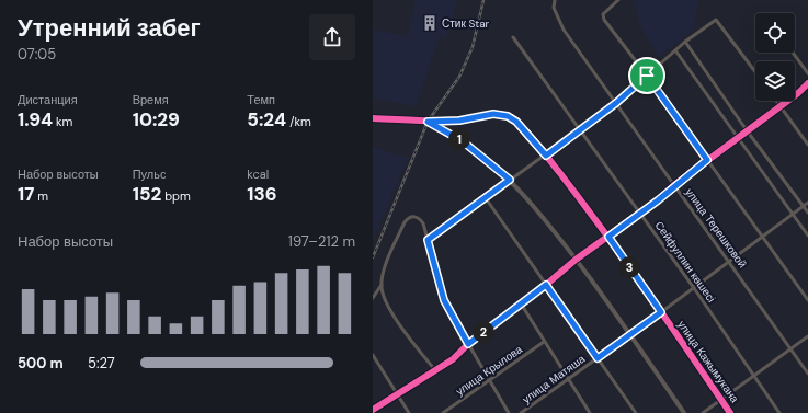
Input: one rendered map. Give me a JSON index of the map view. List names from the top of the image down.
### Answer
{
  "streets": {
    "street": [
      "улица Терешковой",
      "Сейфуллин көшесі",
      "улица Кажымукана",
      "улица Крылова",
      "улица Матяша"
    ]
  },
  "crossings": [
    ["улица Терешковой", "улица Матяша"],
    ["Сейфуллин көшесі", "улица Матяша"],
    ["улица Кажымукана", "улица Матяша"]
  ],
  "places": {
    "building": ["Стик Star"]
  },
  "page": {
    "heading": ["Утренний забег", "07:05"],
    "stats": [
      ["Дистанция", "1.94 km"],
      ["Время", "10:29"],
      ["Темп", "5:24 /km"],
      ["Набор высоты", "17 m"],
      ["Пульс", "152 bpm"],
      ["kcal", "136"]
    ],
    "pins": ["1", "3", "2"],
    "chart": ["Набор высоты", "197–212 m"],
    "list": [
      {
        "name": "500 m",
        "note": "5:27"
      }
    ]
  }
}
